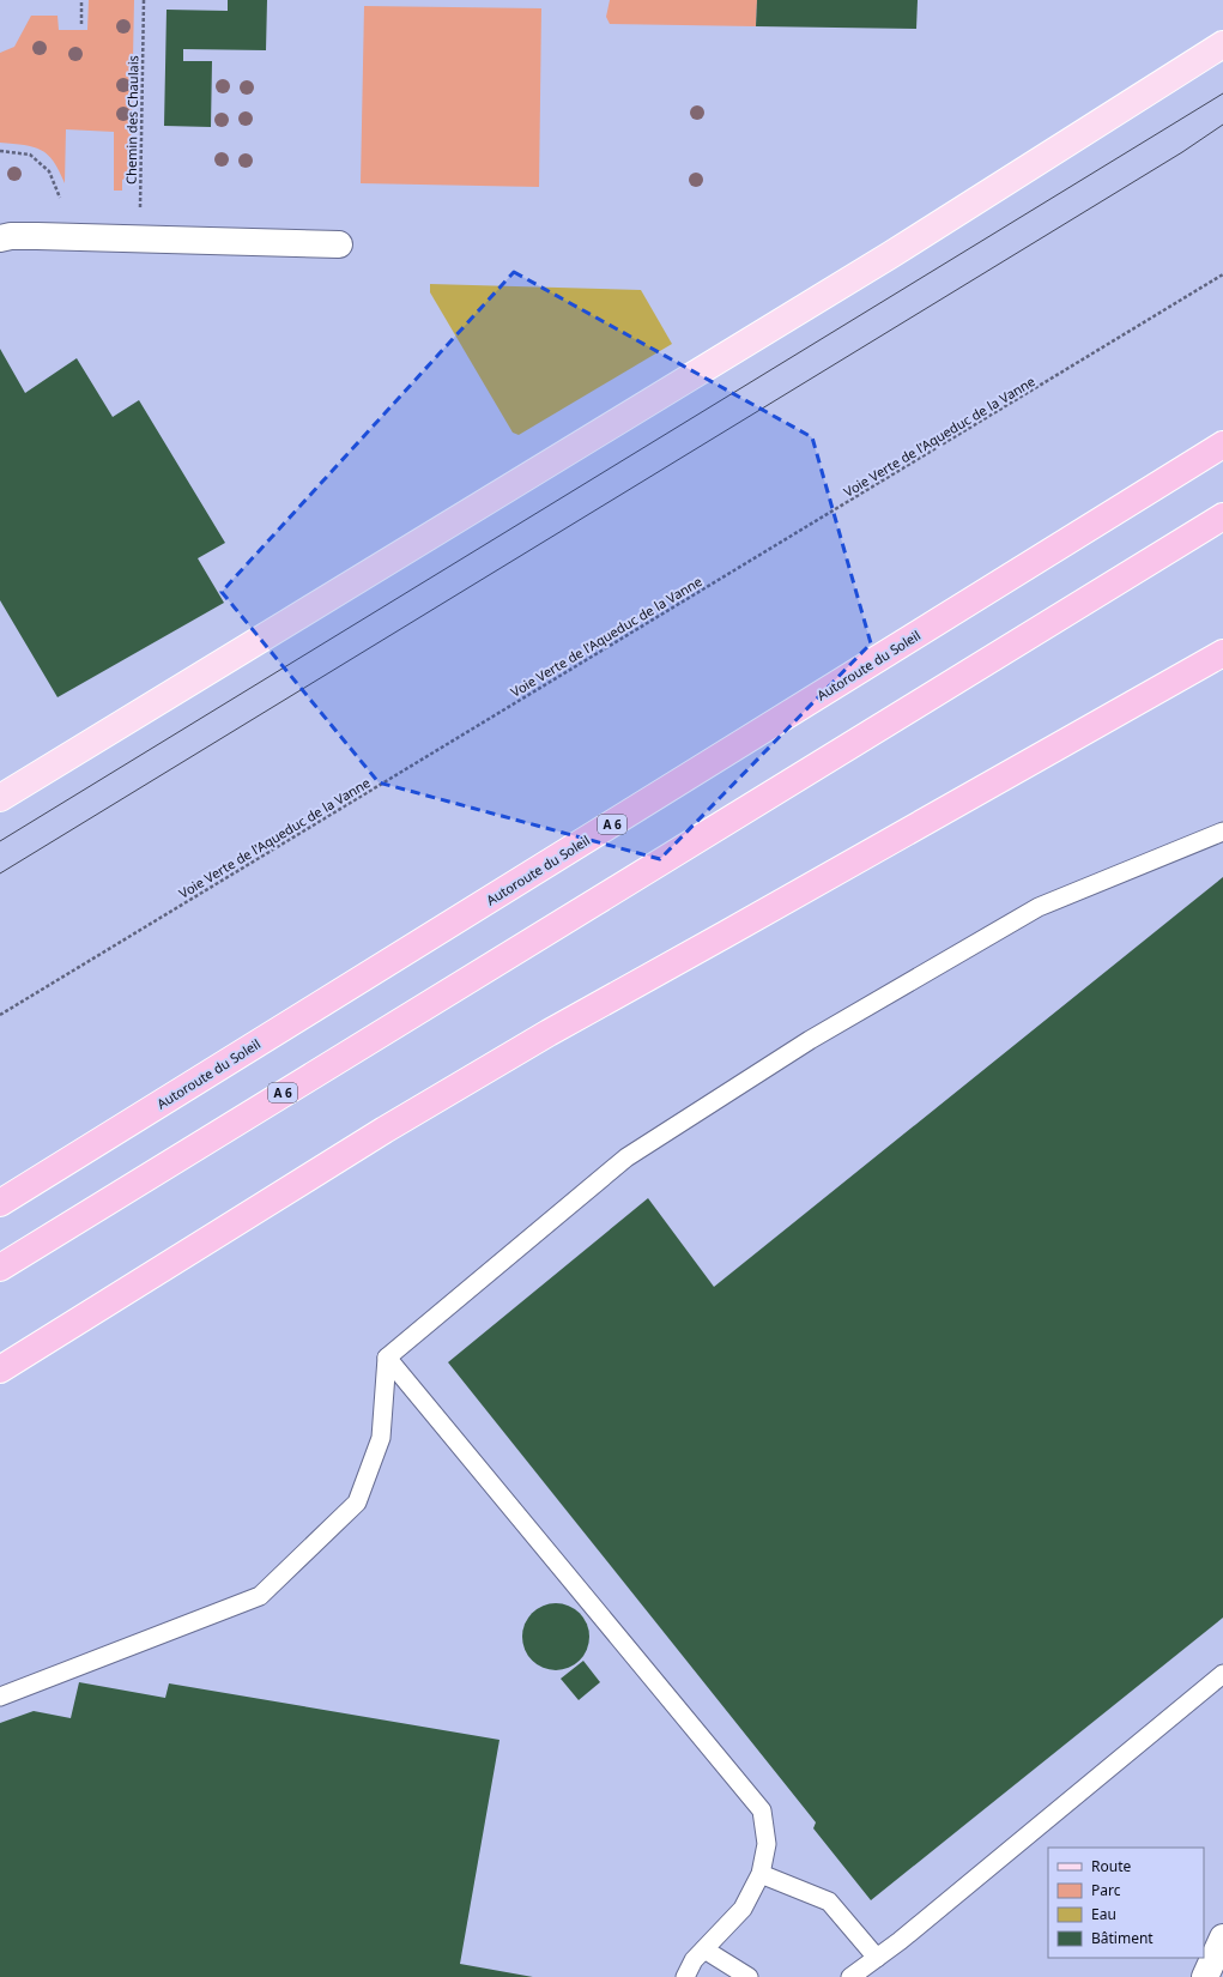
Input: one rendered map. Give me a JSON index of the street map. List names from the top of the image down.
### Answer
{
  "streets": {
    "highway": ["Autoroute du Soleil", "A 6"],
    "path": ["Chemin des Chaulais", "Voie Verte de l'Aqueduc de la Vanne"]
  },
  "legend": [
    "Route",
    "Parc",
    "Eau",
    "Bâtiment"
  ]
}
